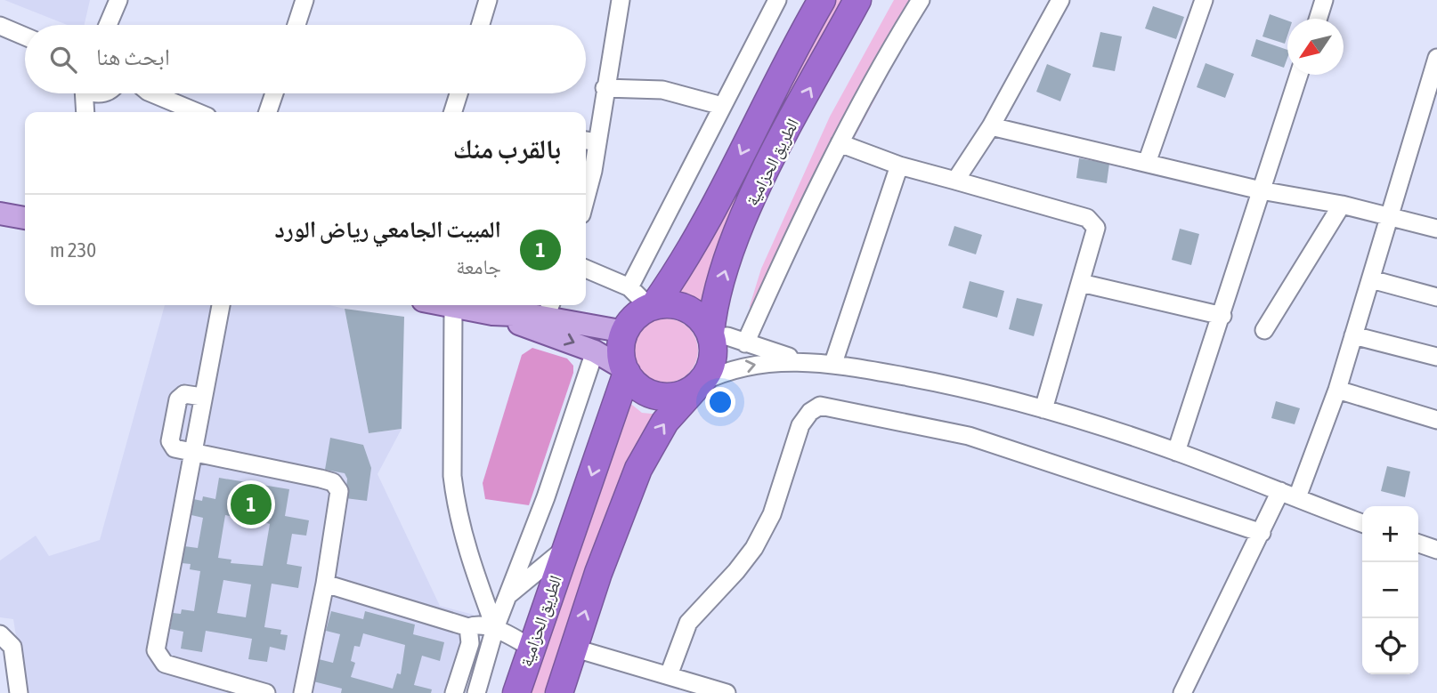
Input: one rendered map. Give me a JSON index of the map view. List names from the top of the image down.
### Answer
{
  "streets": {
    "highway": ["الطريق الحزامية"]
  },
  "north": "bottom left",
  "page": {
    "search": "ابحث هنا",
    "heading": "بالقرب منك",
    "list": [
      {
        "mark": "1",
        "name": "المبيت الجامعي رياض الورد",
        "note": "جامعة",
        "value": "230 m"
      }
    ],
    "pins": "1",
    "map_buttons": ["+", "−"]
  }
}
